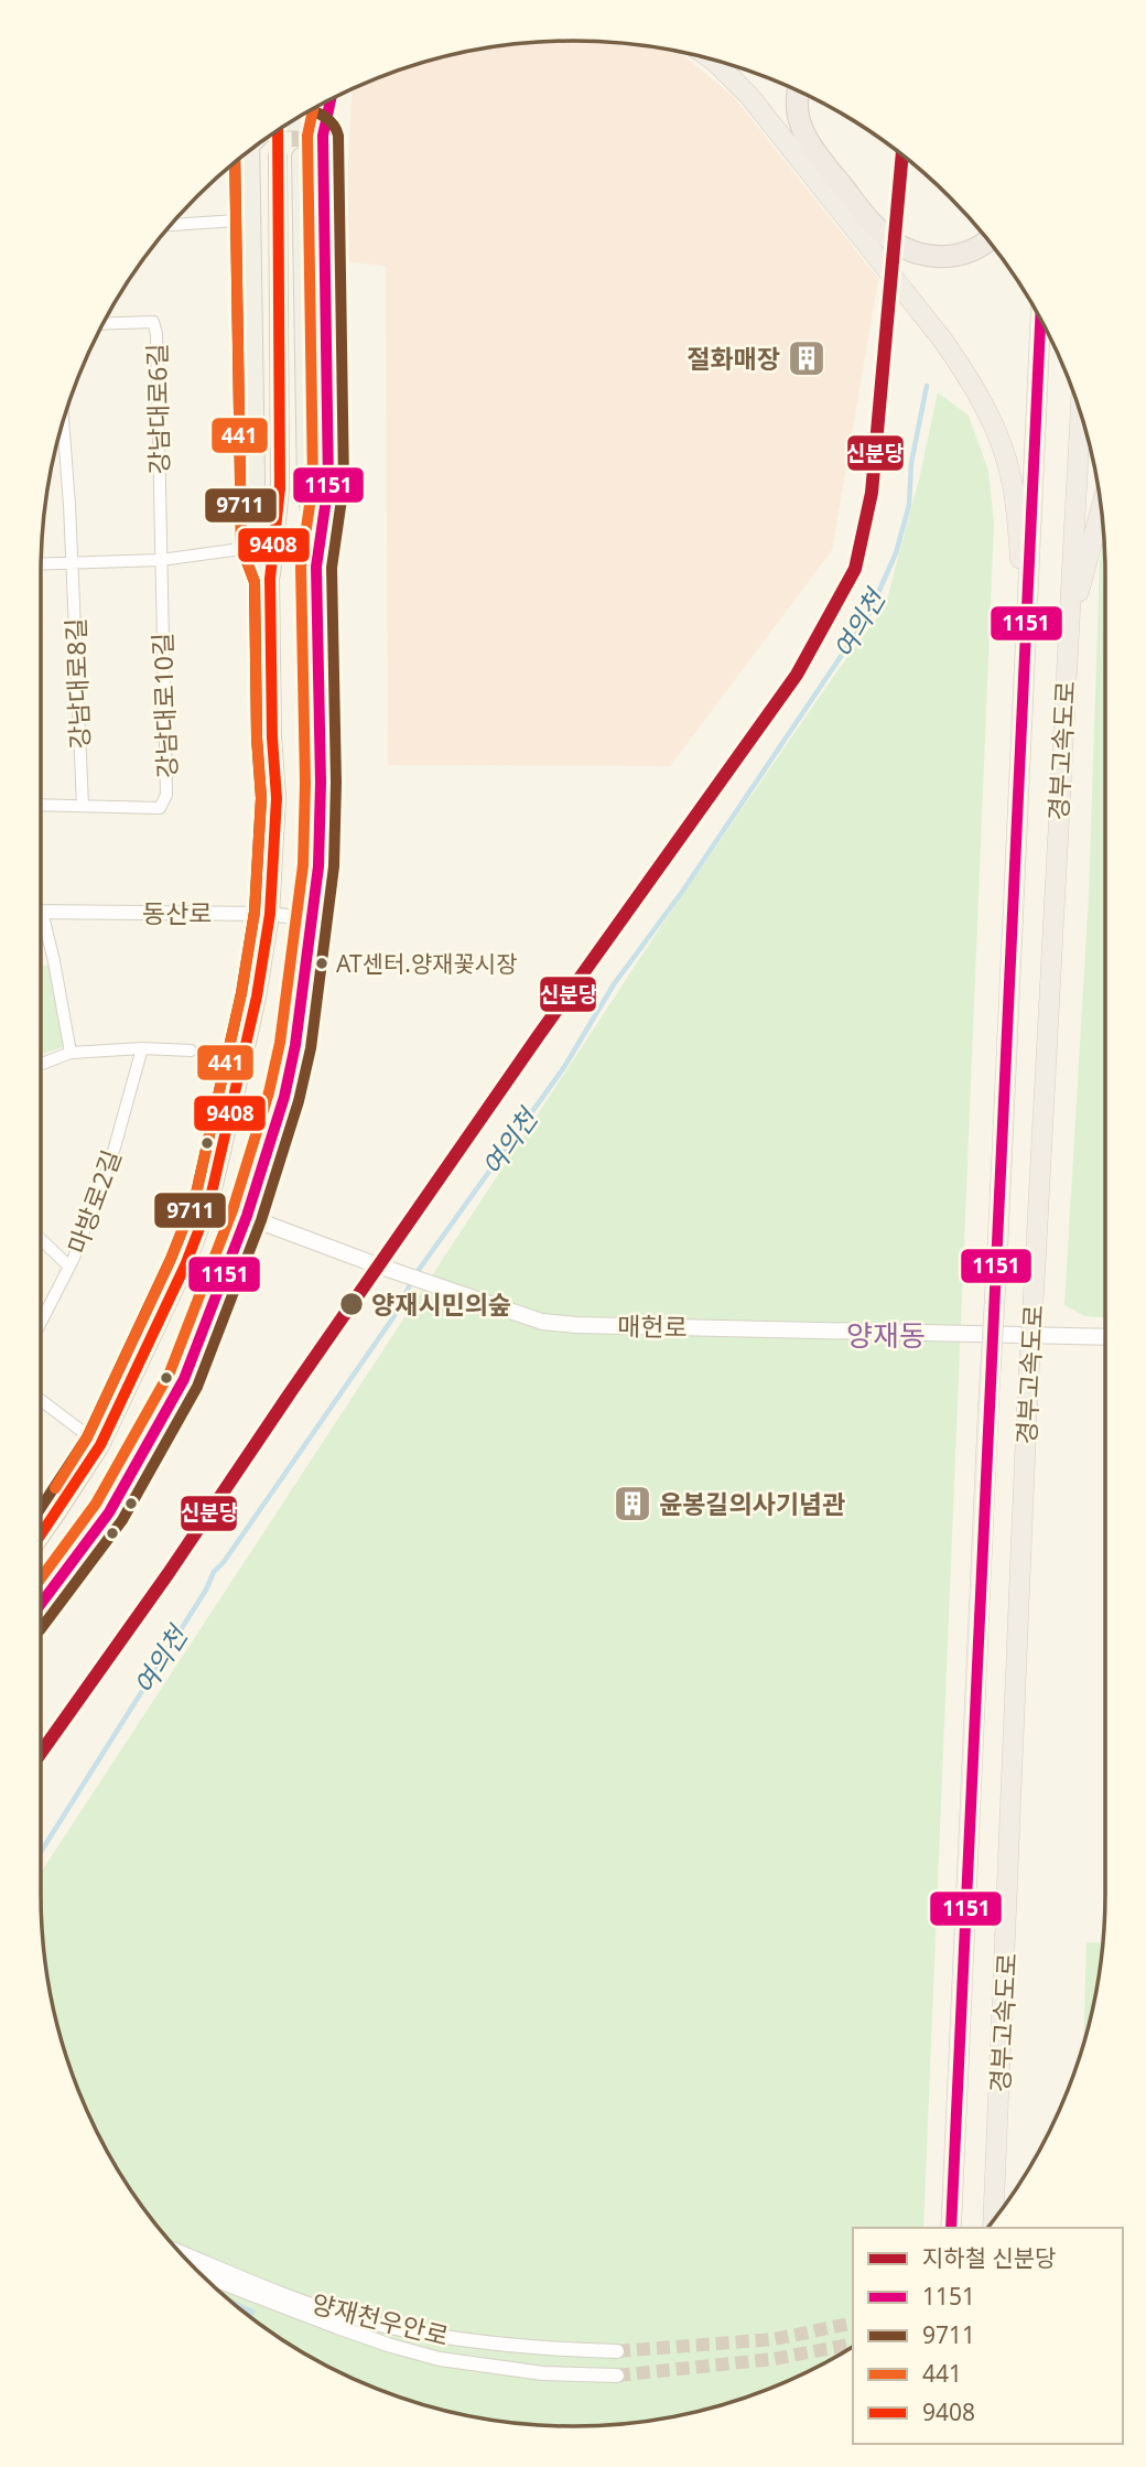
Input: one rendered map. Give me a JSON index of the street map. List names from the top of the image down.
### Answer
{
  "streets": {
    "highway": ["경부고속도로"],
    "main road": ["매헌로"],
    "street": [
      "강남대로6길",
      "강남대로8길",
      "강남대로10길",
      "동산로",
      "마방로2길",
      "양재천우안로"
    ]
  },
  "crossings": [
    ["강남대로6길", "강남대로10길"],
    ["강남대로8길", "강남대로10길"]
  ],
  "districts": ["양재동"],
  "water": ["여의천"],
  "places": {
    "building": ["절화매장", "윤봉길의사기념관"],
    "other": ["AT센터.양재꽃시장", "양재시민의숲"]
  },
  "lines": [
    "transit line 1151",
    "transit line 441",
    "transit line 9711",
    "transit line 9408",
    "metro line 신분당"
  ],
  "legend": [
    "지하철 신분당",
    "1151",
    "9711",
    "441",
    "9408"
  ]
}
